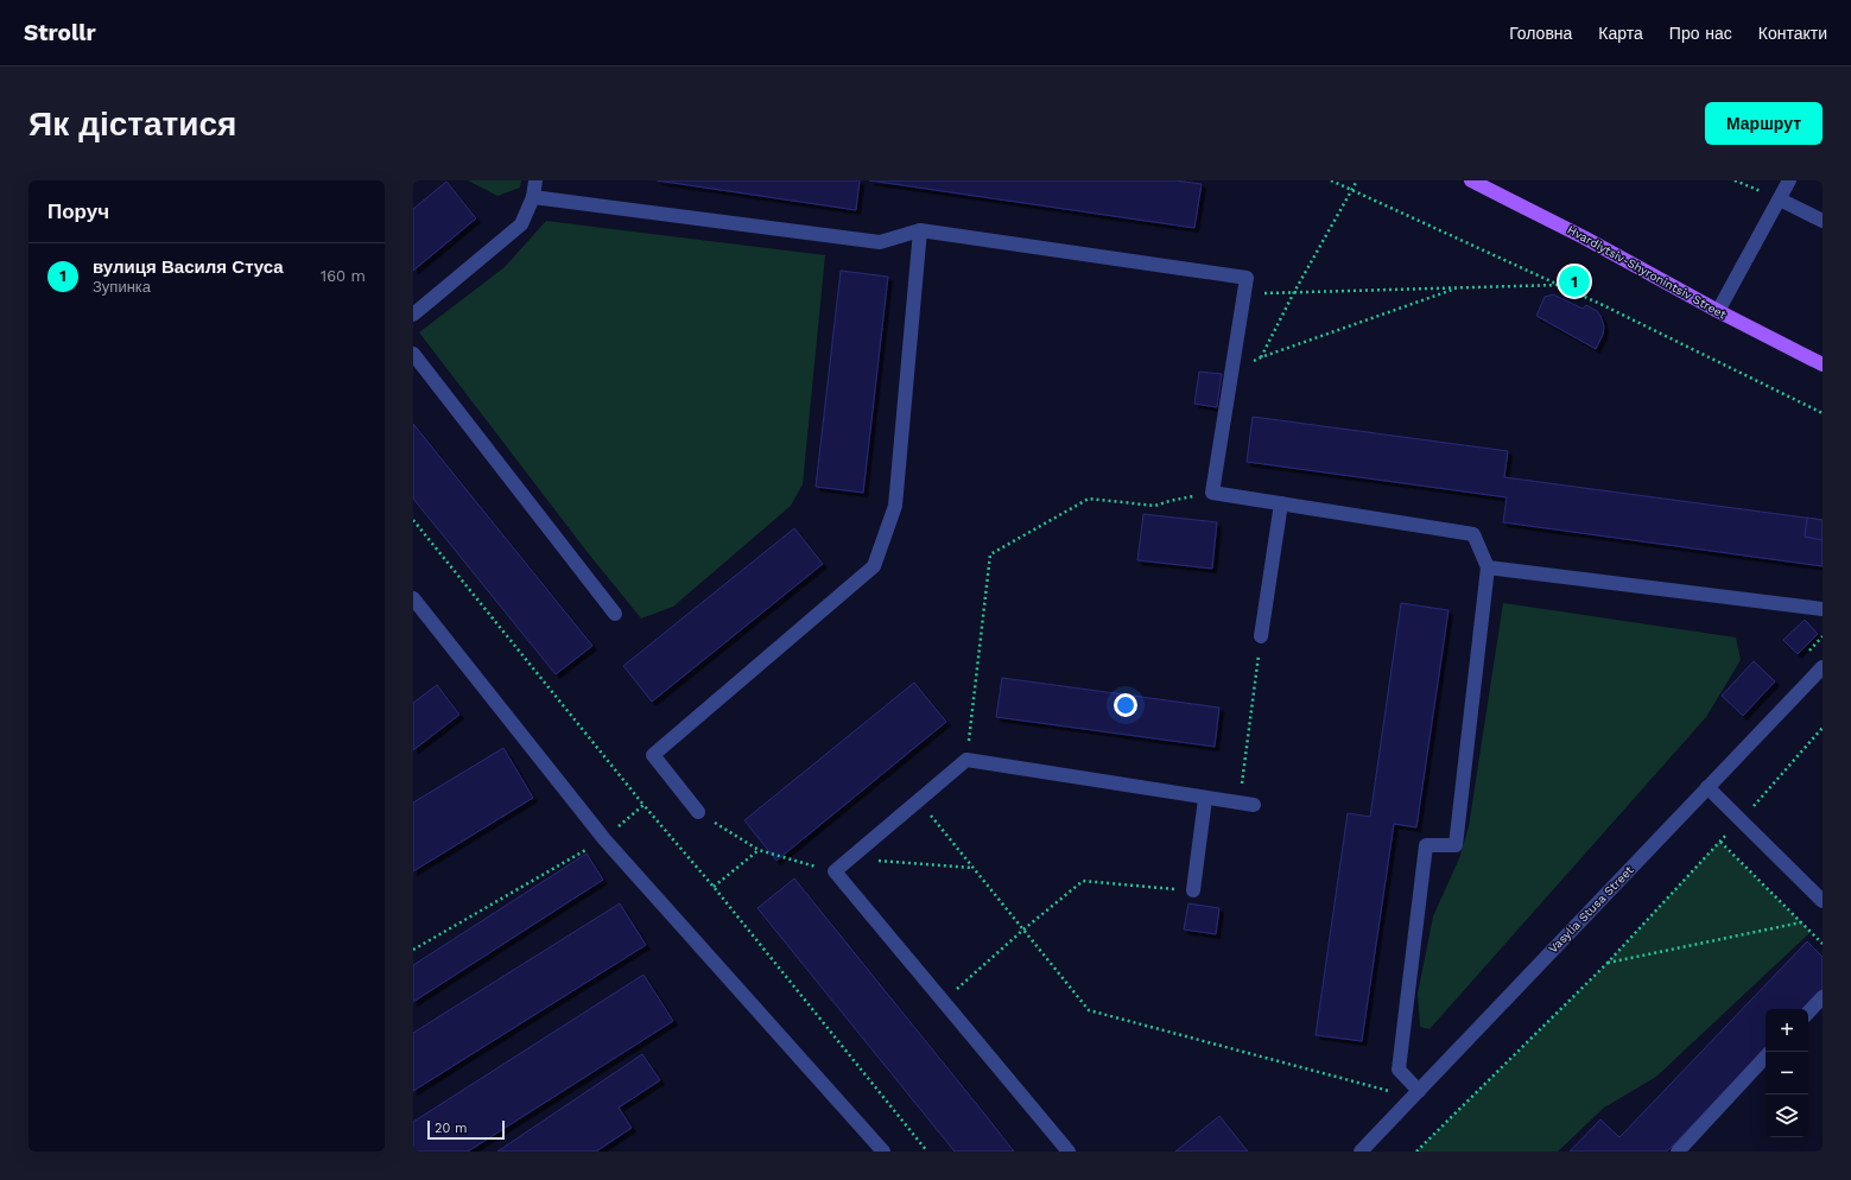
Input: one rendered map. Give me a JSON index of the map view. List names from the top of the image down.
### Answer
{
  "streets": {
    "main road": ["Hvardiytsiv-Shyronintsiv Street"],
    "street": ["Vasylia Stusa Street"]
  },
  "scale_bar": "20 m",
  "page": {
    "header": "Strollr",
    "nav": [
      "Головна",
      "Карта",
      "Про нас",
      "Контакти"
    ],
    "buttons": "Маршрут",
    "title": "Як дістатися",
    "heading": "Поруч",
    "list": [
      {
        "mark": "1",
        "name": "вулиця Василя Стуса",
        "note": "Зупинка",
        "value": "160 m"
      }
    ],
    "pins": "1",
    "map_buttons": ["+", "−"],
    "scale": "20 m"
  }
}
